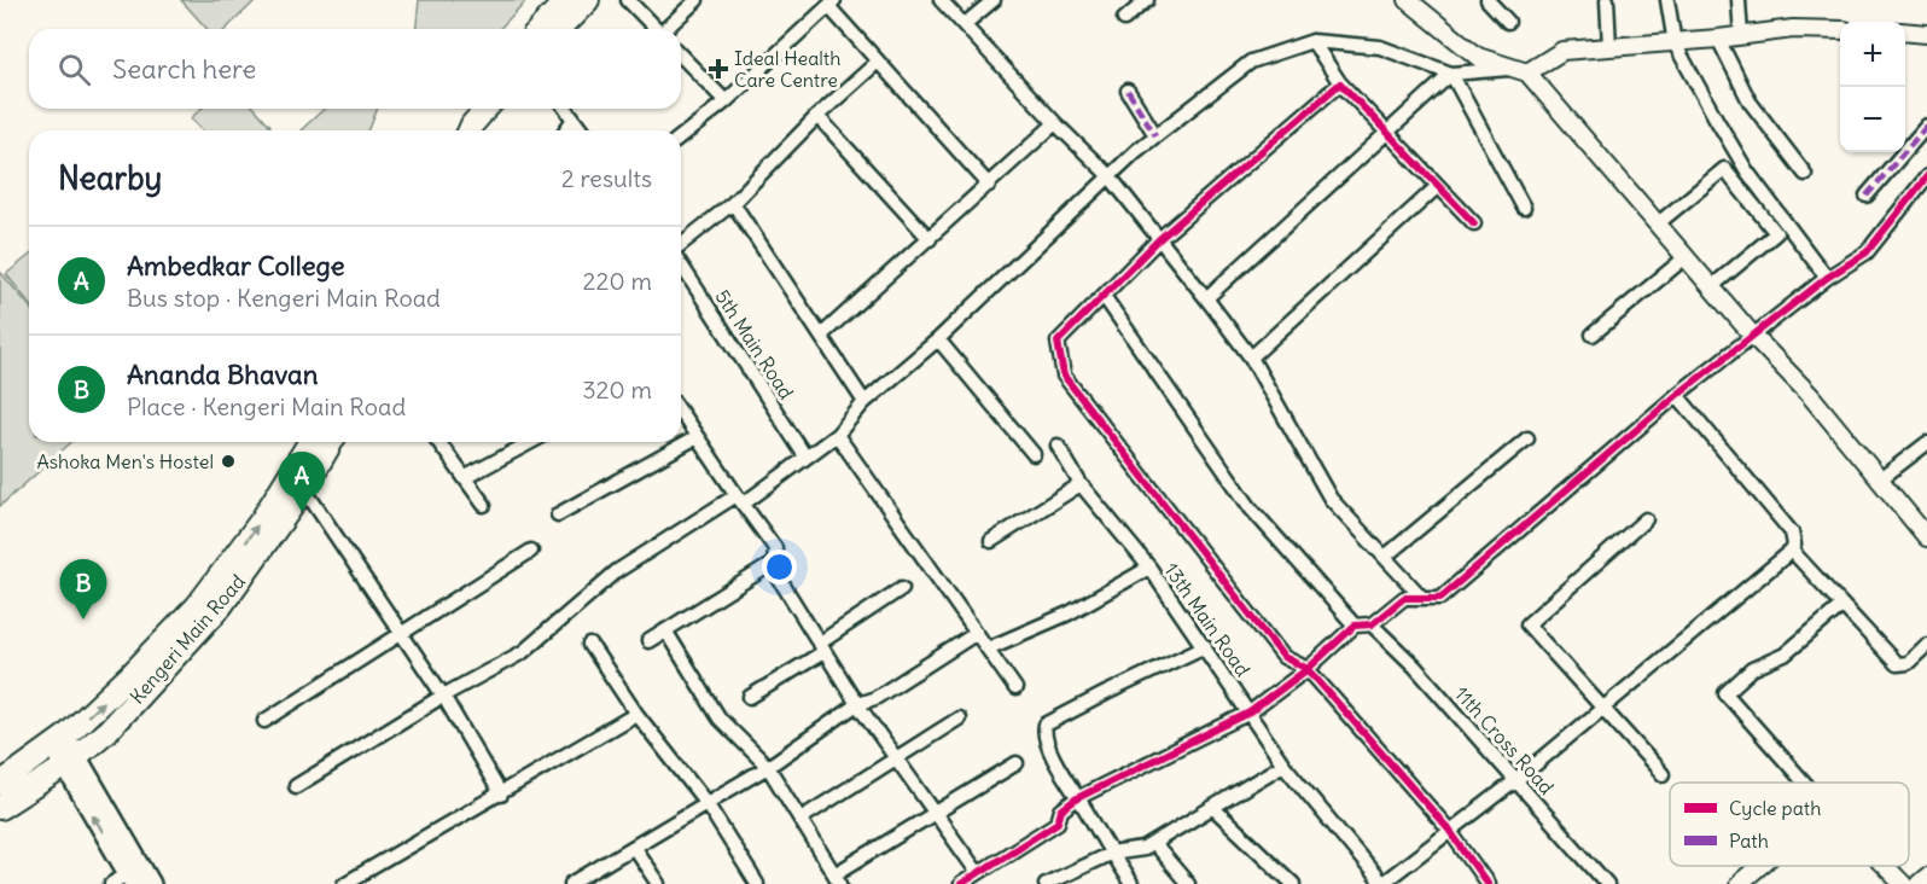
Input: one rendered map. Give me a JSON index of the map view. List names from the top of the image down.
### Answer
{
  "streets": {
    "main road": ["Kengeri Main Road"],
    "street": ["5th Main Road", "13th Main Road", "11th Cross Road"]
  },
  "places": {
    "health": ["Ideal Health Care Centre"],
    "other": ["Ashoka Men's Hostel"]
  },
  "legend": ["Cycle path", "Path"],
  "page": {
    "map_buttons": ["+", "−"],
    "search": "Search here",
    "heading": ["Nearby", "2 results"],
    "list": [
      {
        "mark": "A",
        "name": "Ambedkar College",
        "note": "Bus stop · Kengeri Main Road",
        "value": "220 m"
      },
      {
        "mark": "B",
        "name": "Ananda Bhavan",
        "note": "Place · Kengeri Main Road",
        "value": "320 m"
      }
    ],
    "pins": ["A", "B"]
  }
}
